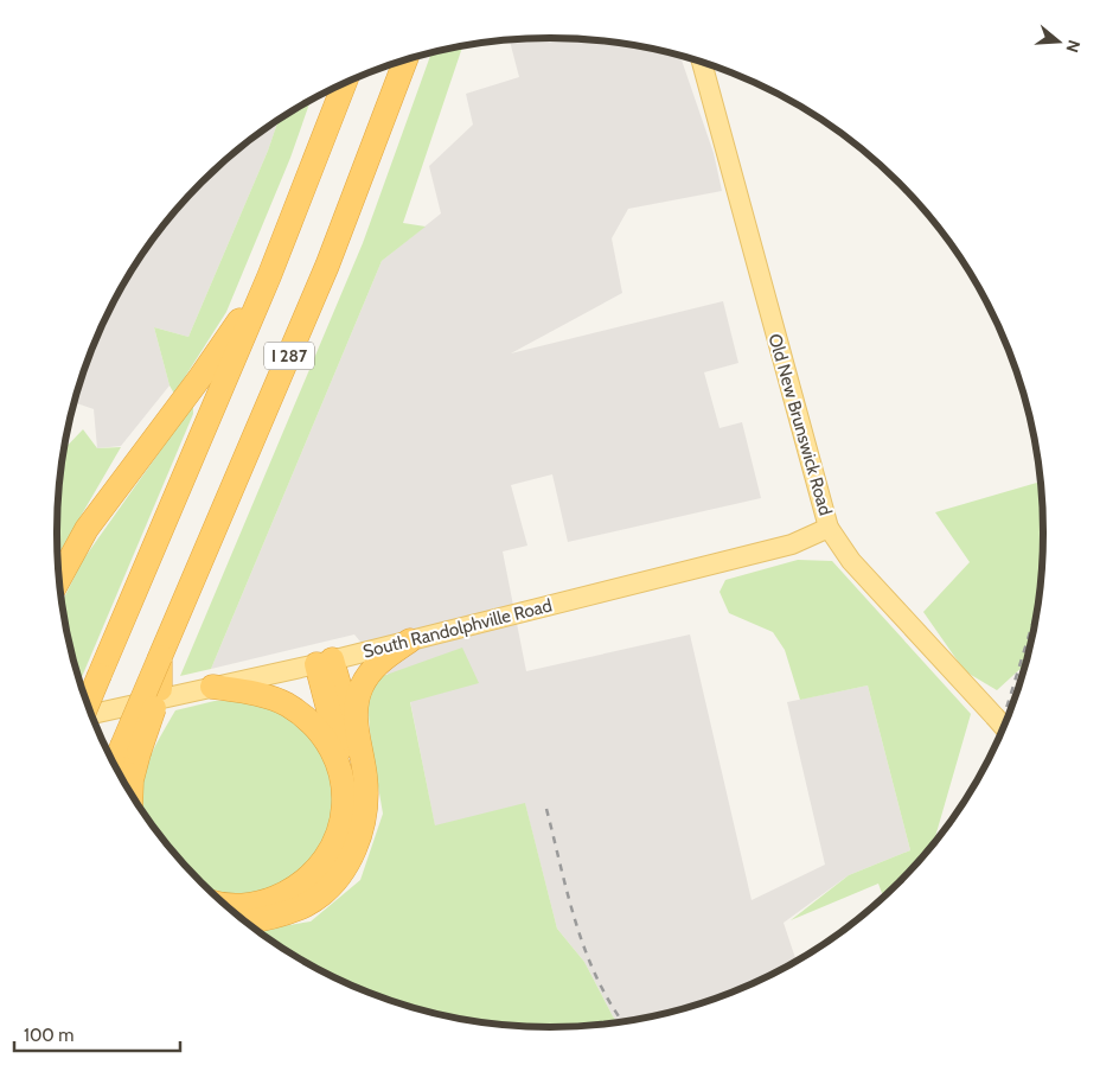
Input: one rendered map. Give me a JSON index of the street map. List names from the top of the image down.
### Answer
{
  "streets": {
    "highway": ["I 287"],
    "main road": ["Old New Brunswick Road", "South Randolphville Road"]
  },
  "crossings": [
    ["Old New Brunswick Road", "South Randolphville Road"]
  ],
  "scale_bar": "100 m",
  "north": "right"
}
